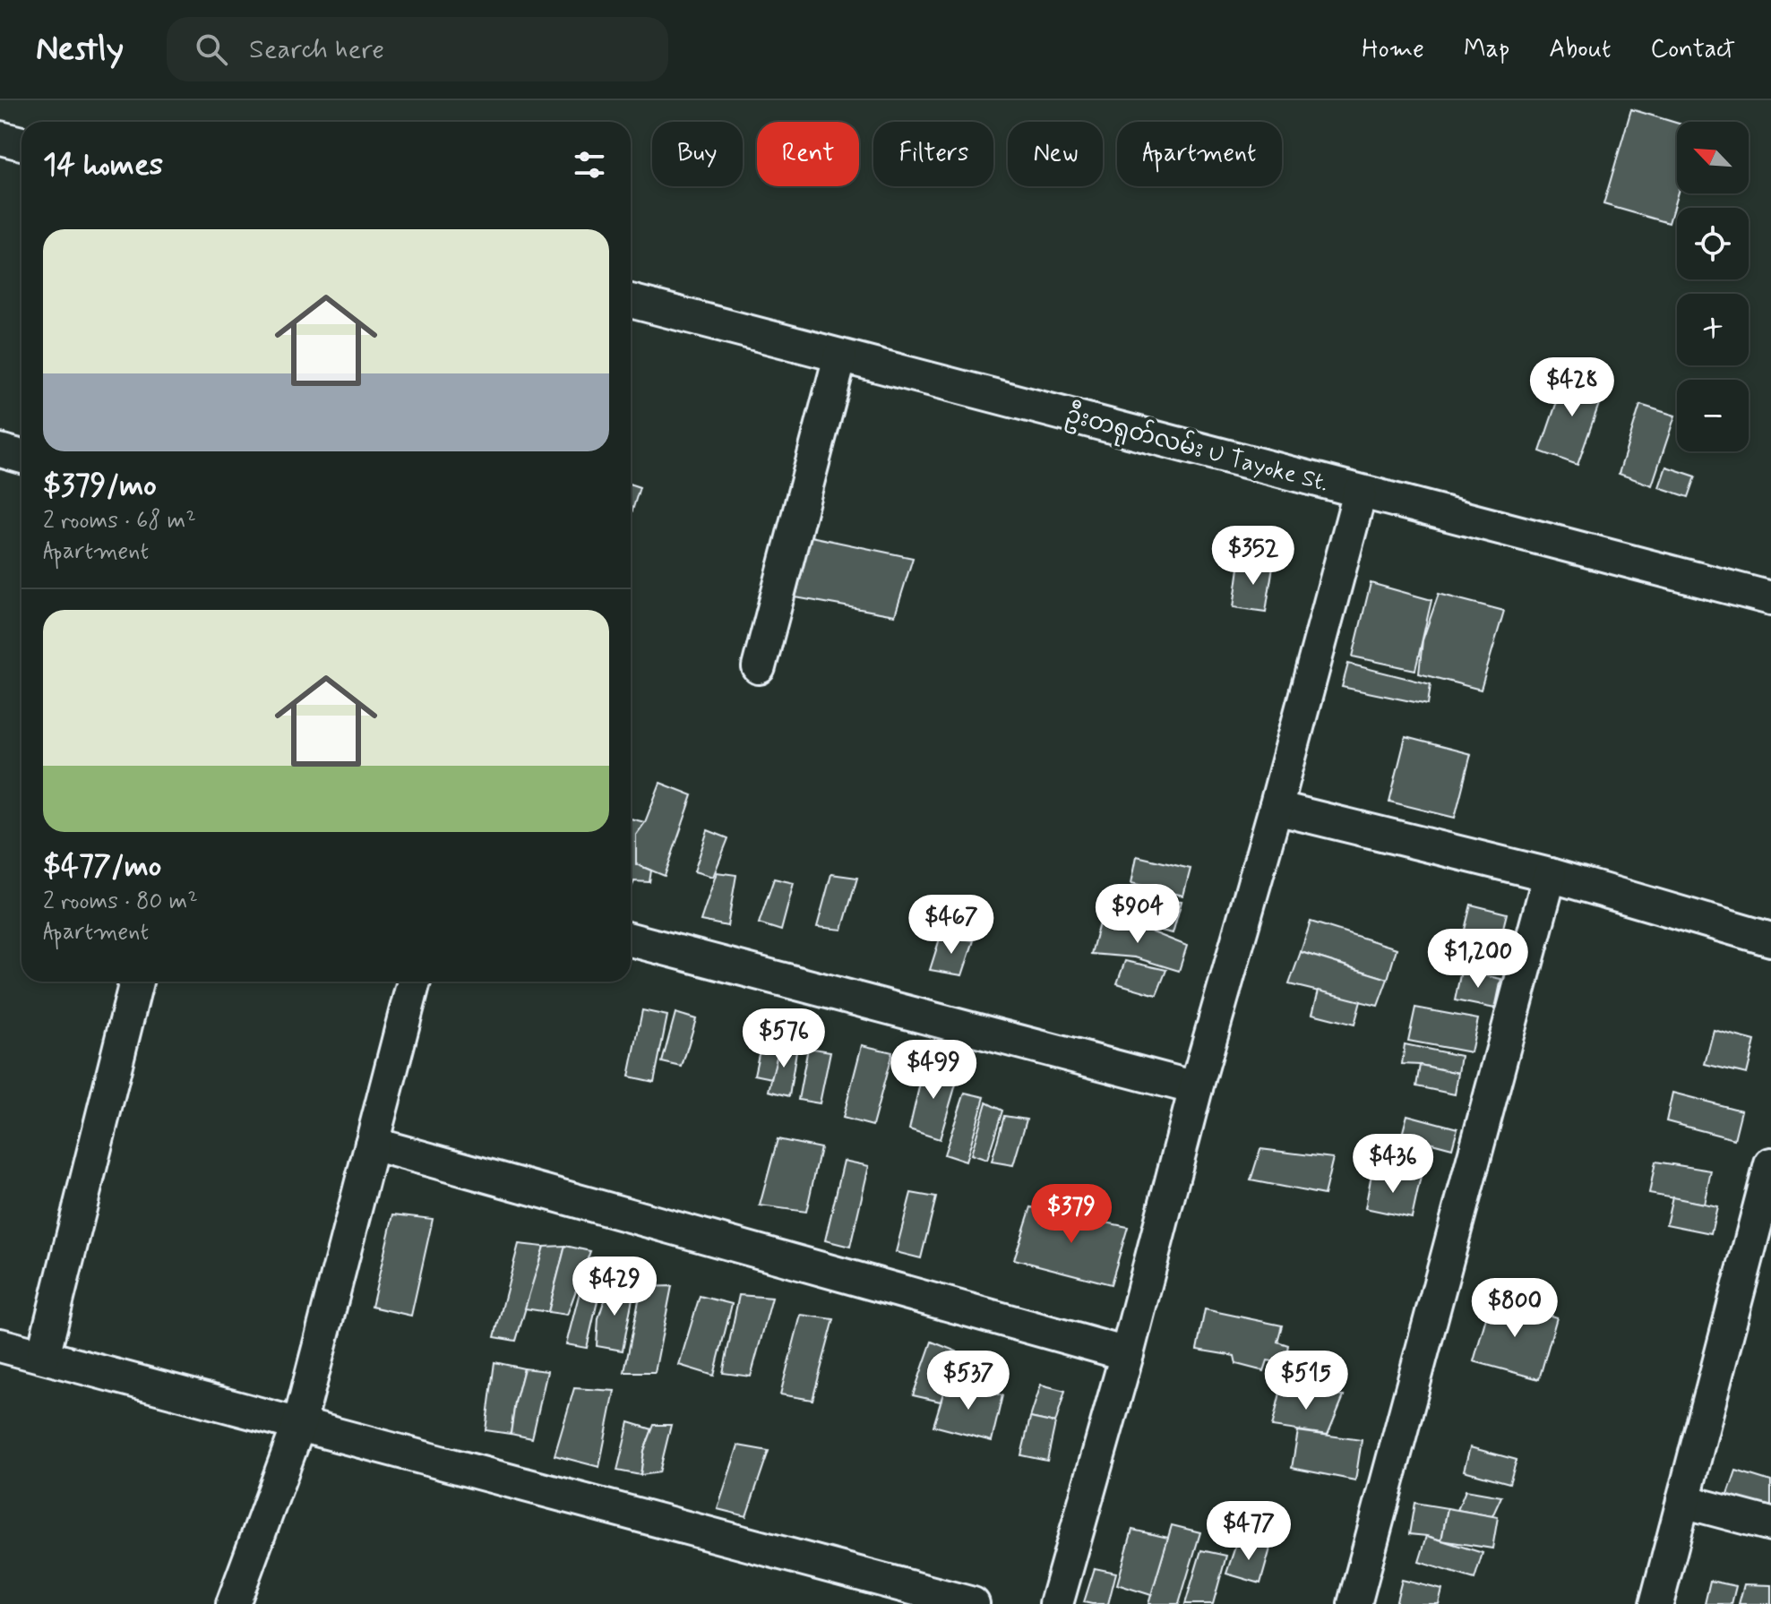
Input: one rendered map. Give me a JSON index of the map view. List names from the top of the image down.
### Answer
{
  "streets": {
    "street": ["ဦးတရုတ်လမ်း U Tayoke St."]
  },
  "north": "top left",
  "page": {
    "header": "Nestly",
    "search": "Search here",
    "nav": [
      "Home",
      "Map",
      "About",
      "Contact"
    ],
    "map_buttons": ["+", "−"],
    "chip": [
      "Buy",
      "Rent",
      "Filters",
      "New",
      "Apartment"
    ],
    "heading": "14 homes",
    "list": [
      {
        "name": "$379/mo",
        "note": "2 rooms · 68 m² · Apartment"
      },
      {
        "name": "$477/mo",
        "note": "2 rooms · 80 m² · Apartment"
      }
    ],
    "price": [
      "$428",
      "$352",
      "$904",
      "$467",
      "$1,200",
      "$576",
      "$499",
      "$436",
      "$379",
      "$429",
      "$800",
      "$537",
      "$515",
      "$477"
    ]
  }
}
